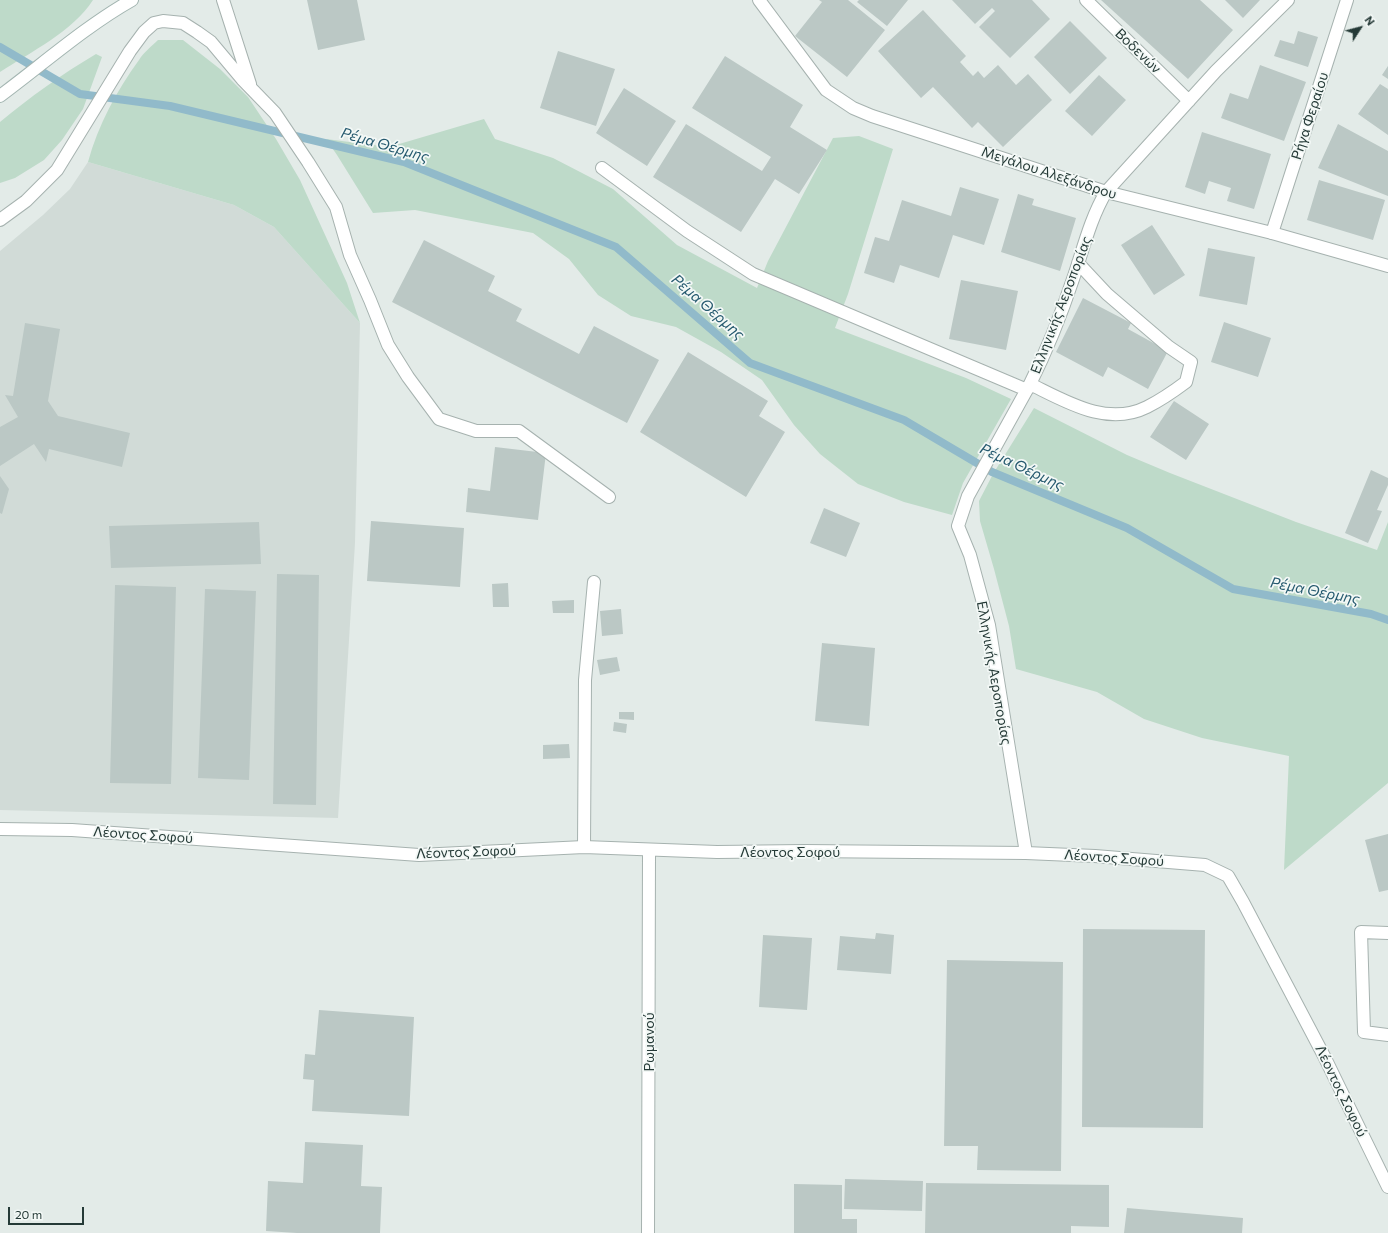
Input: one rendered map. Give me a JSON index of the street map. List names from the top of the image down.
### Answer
{
  "streets": {
    "street": [
      "Βοδενών",
      "Ρήγα Φεραίου",
      "Μεγάλου Αλεξάνδρου",
      "Ελληνικής Αεροπορίας",
      "Λέοντος Σοφού",
      "Ρωμανού"
    ]
  },
  "crossings": [
    ["Βοδενών", "Ελληνικής Αεροπορίας"],
    ["Ρήγα Φεραίου", "Μεγάλου Αλεξάνδρου"],
    ["Μεγάλου Αλεξάνδρου", "Ελληνικής Αεροπορίας"],
    ["Ελληνικής Αεροπορίας", "Λέοντος Σοφού"],
    ["Λέοντος Σοφού", "Ρωμανού"]
  ],
  "water": ["Ρέμα Θέρμης"],
  "scale_bar": "20 m",
  "north": "top right"
}
